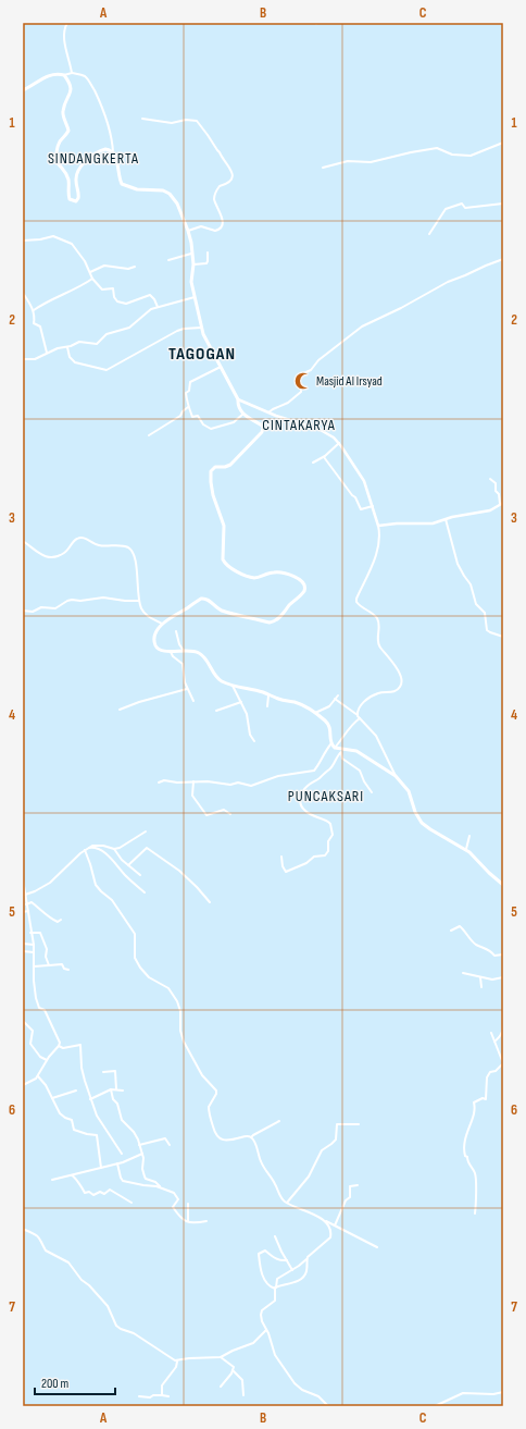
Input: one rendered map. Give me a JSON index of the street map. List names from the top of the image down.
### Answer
{
  "districts": [
    "SINDANGKERTA",
    "TAGOGAN",
    "CINTAKARYA",
    "PUNCAKSARI"
  ],
  "places": {
    "mosque": ["Masjid Al Irsyad"]
  },
  "scale_bar": "200 m",
  "grid": {
    "columns": ["A", "B", "C"],
    "rows": [
      "1",
      "2",
      "3",
      "4",
      "5",
      "6",
      "7"
    ]
  }
}
